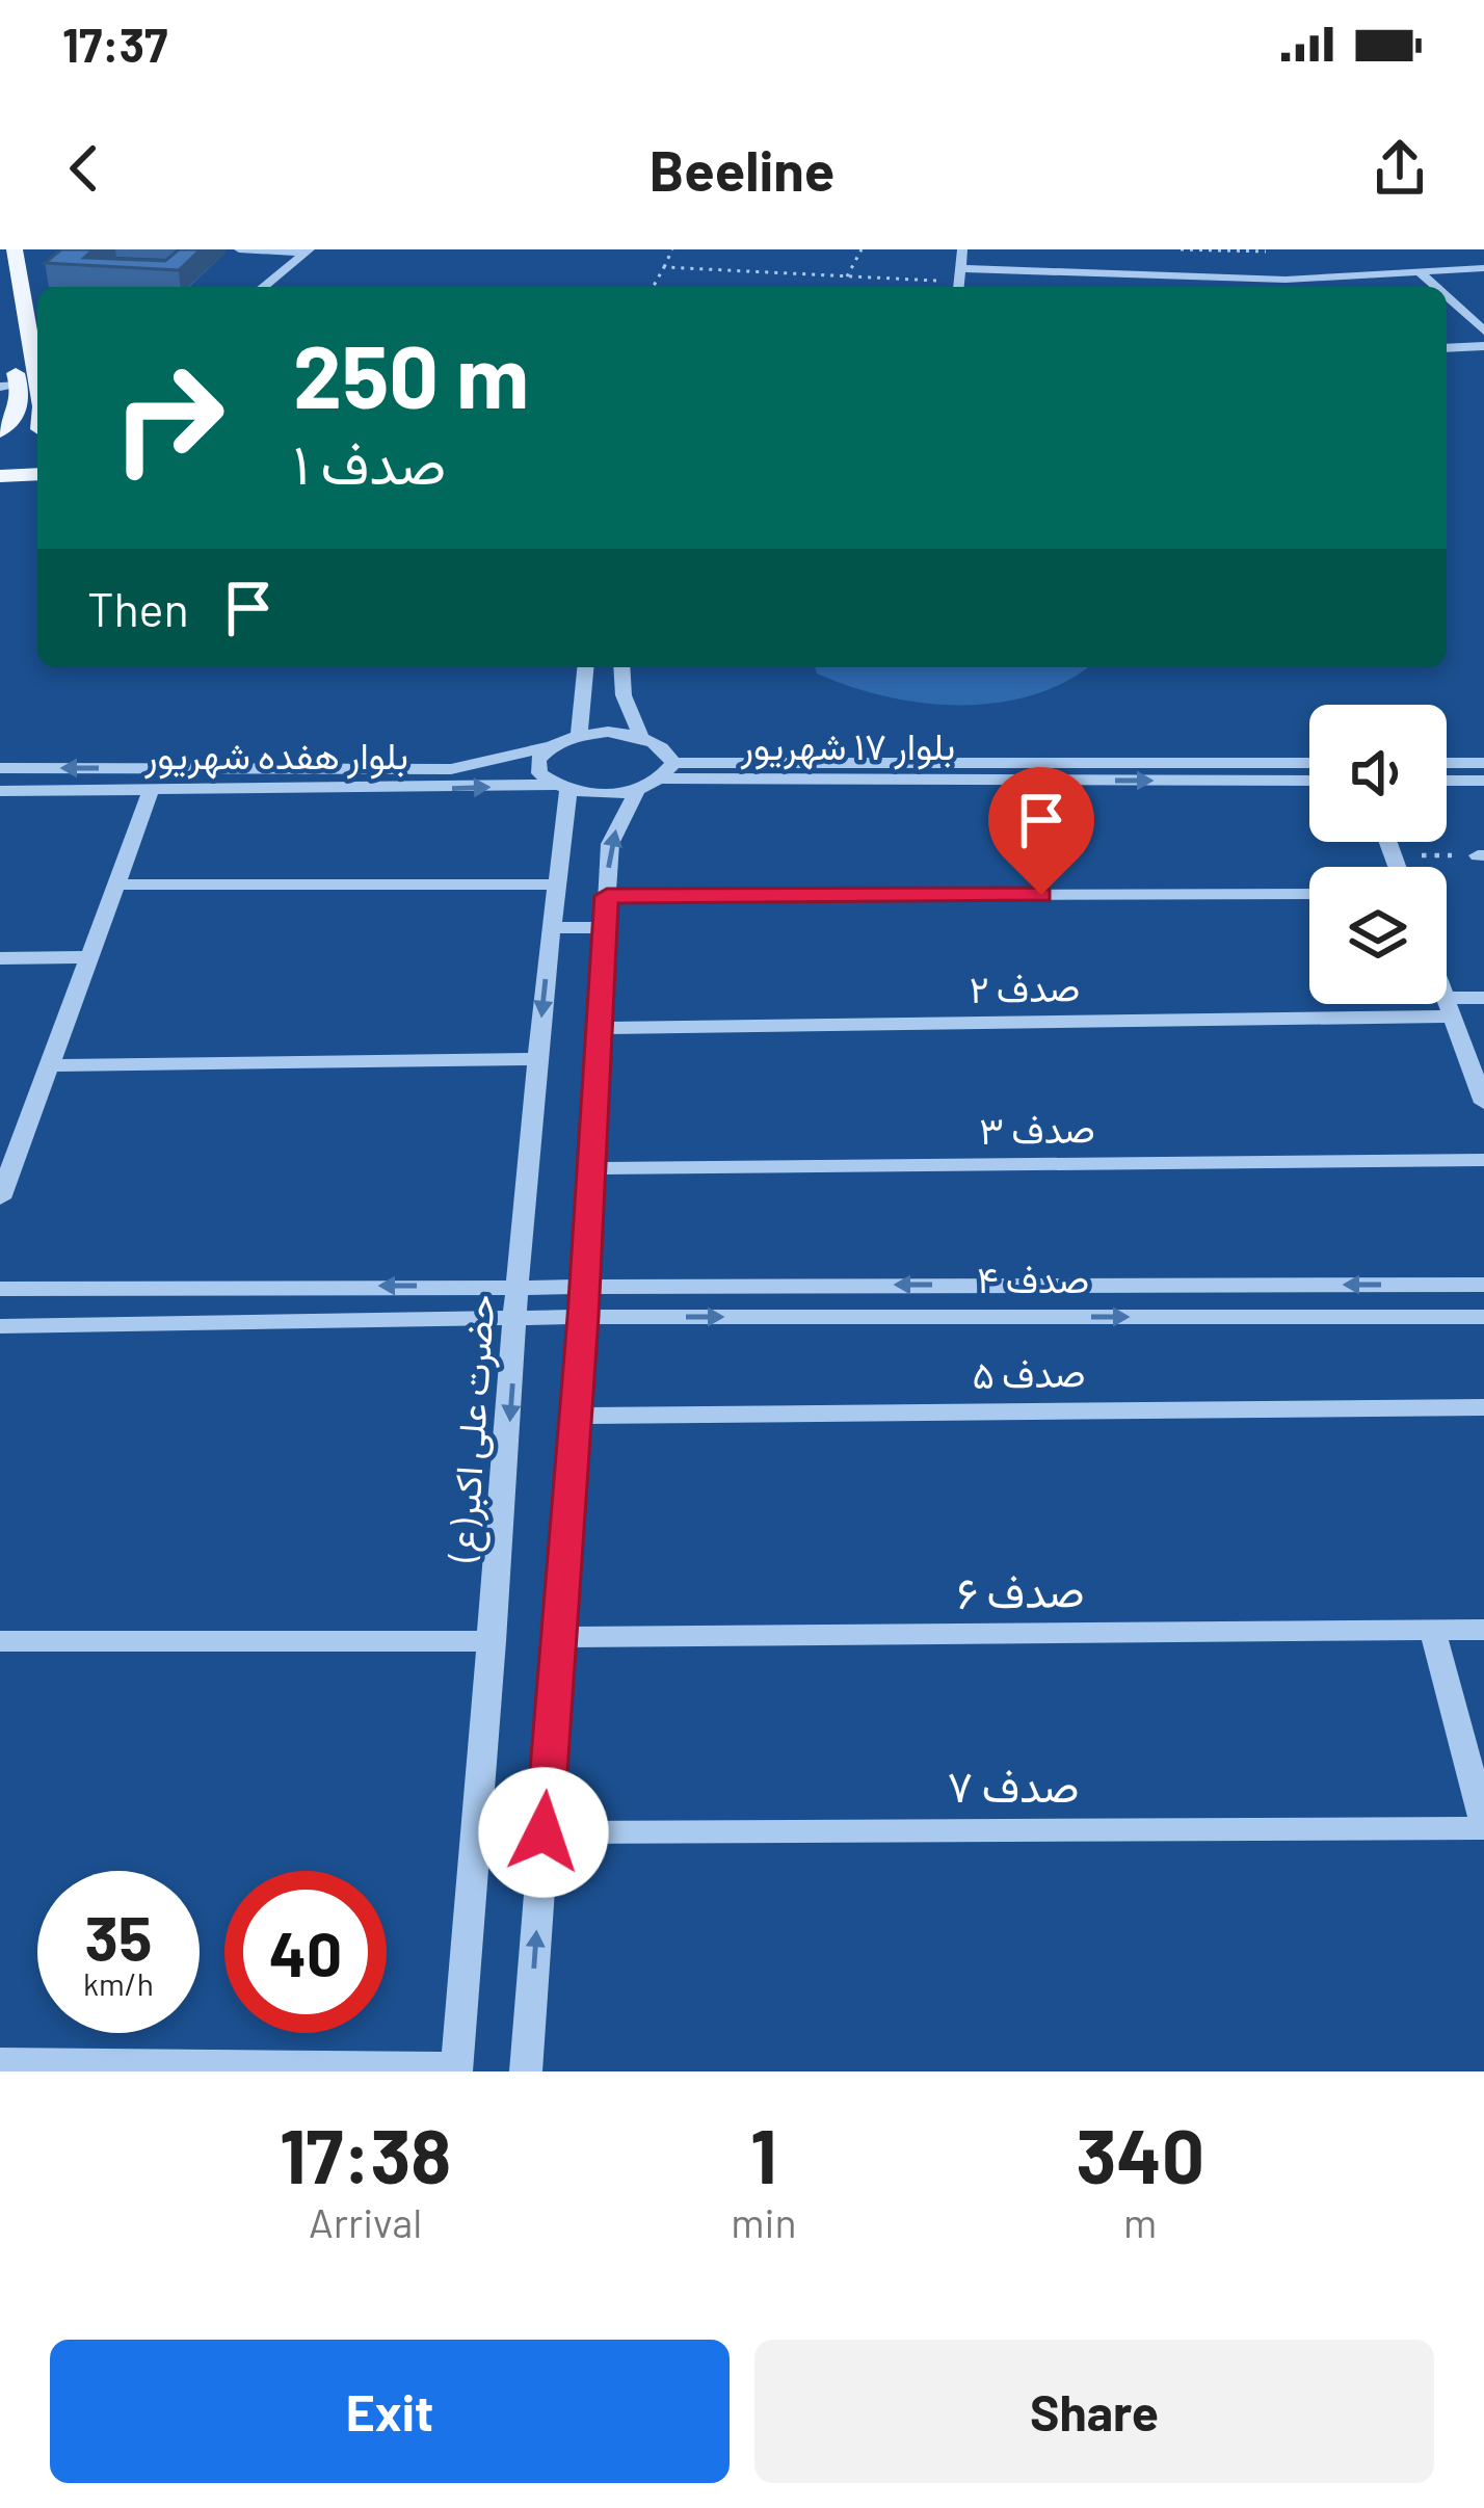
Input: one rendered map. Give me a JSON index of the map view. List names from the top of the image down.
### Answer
{
  "streets": {
    "street": [
      "بلوار ۱۷ شهریور",
      "بلوار هفده شهریور",
      "صدف ۲",
      "صدف ۳",
      "صدف ۴",
      "صدف ۵",
      "حضرت علی اکبر(ع)",
      "صدف ۶",
      "صدف ۷"
    ]
  },
  "crossings": [
    ["بلوار هفده شهریور", "حضرت علی اکبر(ع)"],
    ["صدف ۴", "حضرت علی اکبر(ع)"]
  ],
  "page": {
    "status": "17:37",
    "header": "Beeline",
    "turn": ["250 m", "صدف ۱"],
    "then": "Then",
    "speed": "35 km/h",
    "limit": "40",
    "eta": [
      "17:38",
      "Arrival",
      "1",
      "min",
      "340",
      "m"
    ],
    "buttons": ["Exit", "Share"]
  }
}
